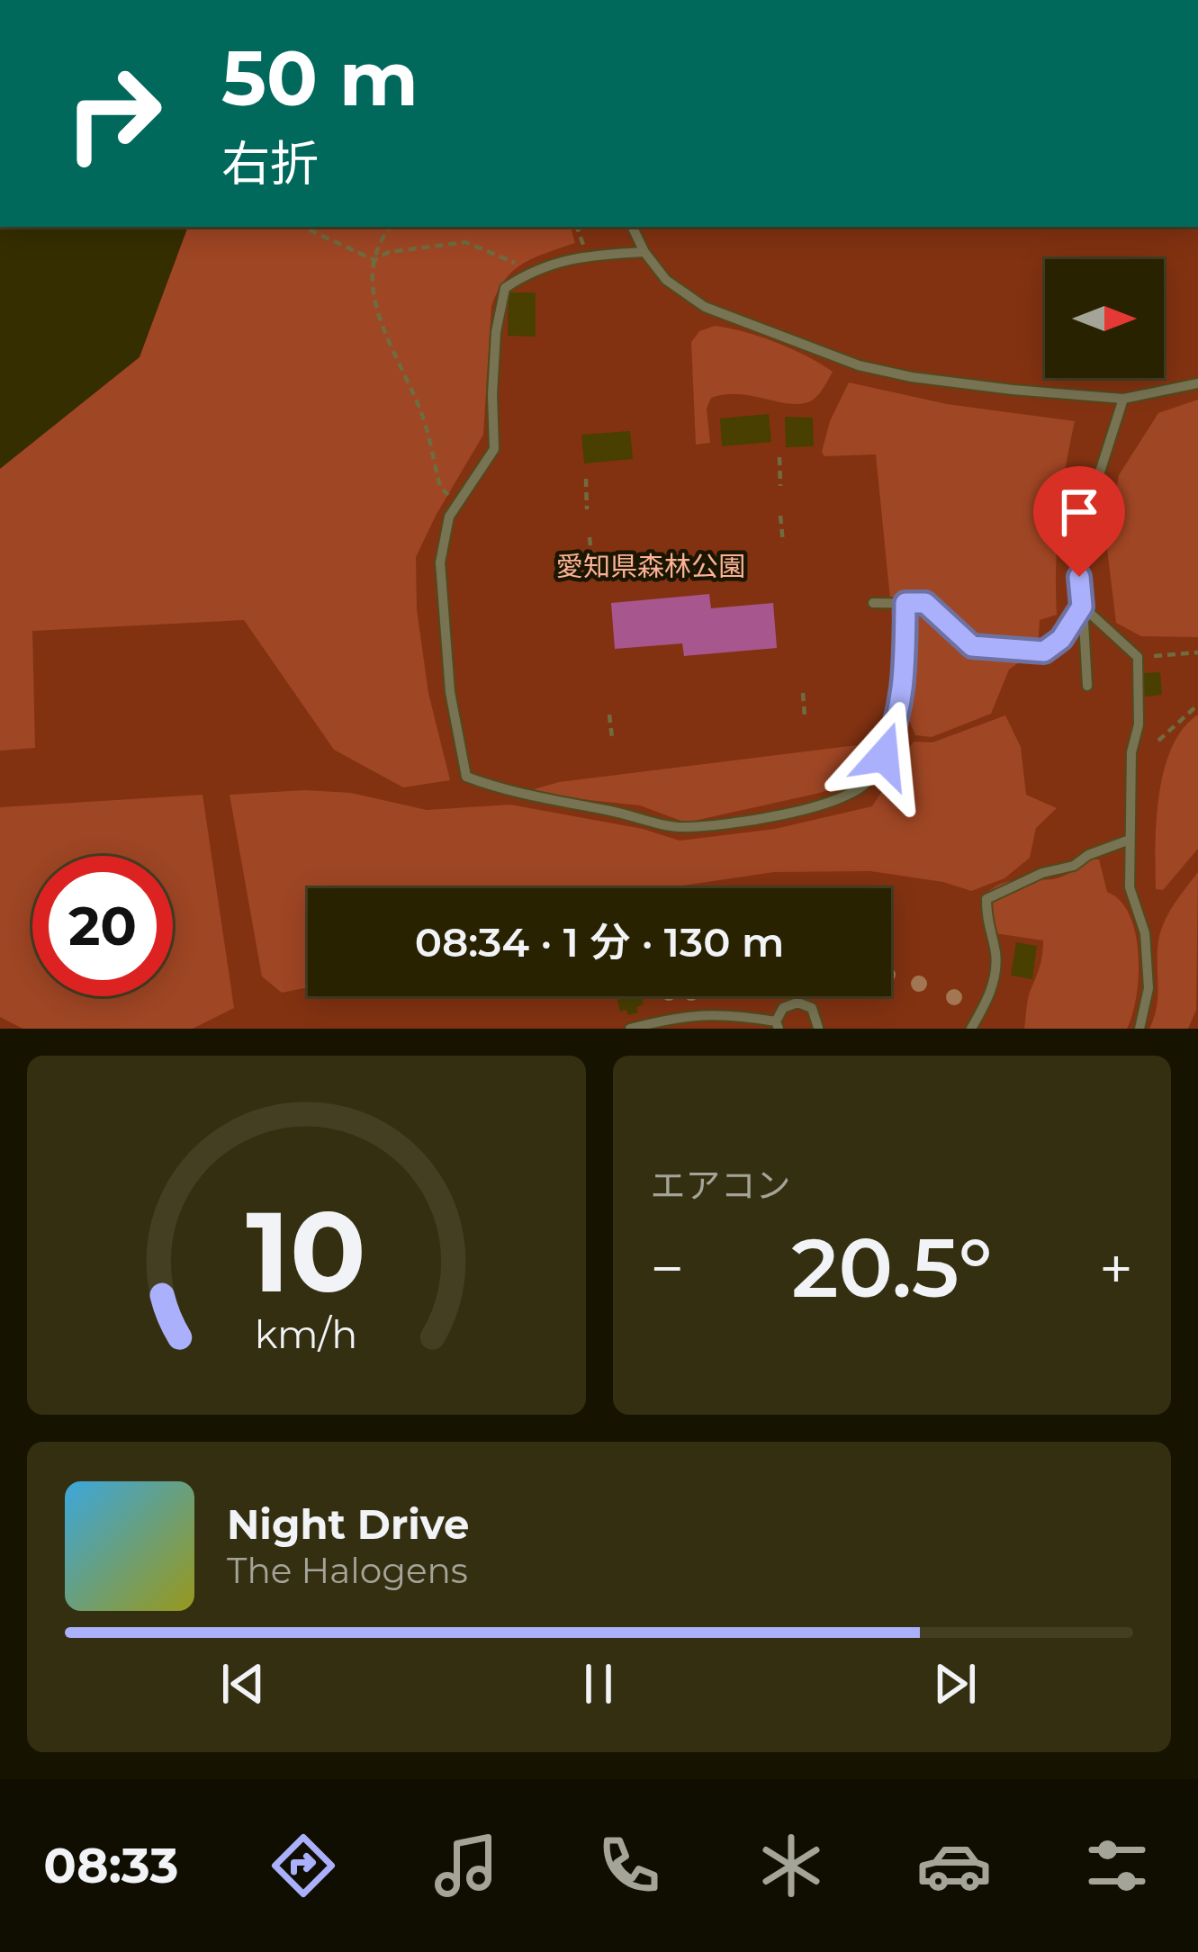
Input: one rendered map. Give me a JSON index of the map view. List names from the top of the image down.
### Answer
{
  "parks": ["愛知県森林公園"],
  "north": "right",
  "page": {
    "turn": ["50 m", "右折"],
    "limit": "20",
    "trip": "08:34 · 1 分 · 130 m",
    "tile": "エアコン",
    "heat": ["−", "20.5°", "+"],
    "song": ["Night Drive", "The Halogens"],
    "tabs": "08:33",
    "gauge": ["10", "km/h"]
  }
}
